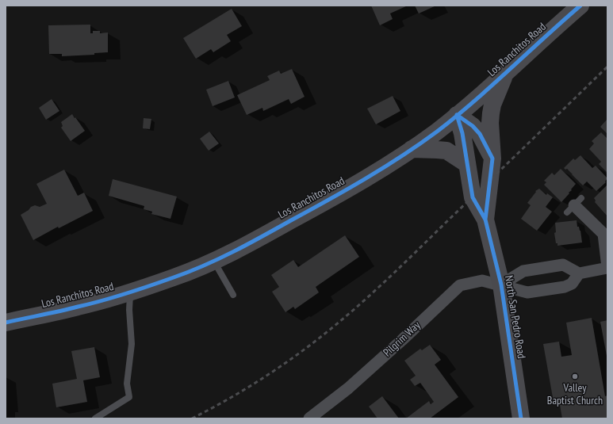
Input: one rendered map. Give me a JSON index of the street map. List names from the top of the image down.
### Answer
{
  "streets": {
    "main road": ["Los Ranchitos Road", "North San Pedro Road"],
    "street": ["Pilgrim Way"]
  },
  "crossings": [
    ["Los Ranchitos Road", "North San Pedro Road"],
    ["North San Pedro Road", "Pilgrim Way"]
  ],
  "places": ["Valley Baptist Church"]
}
